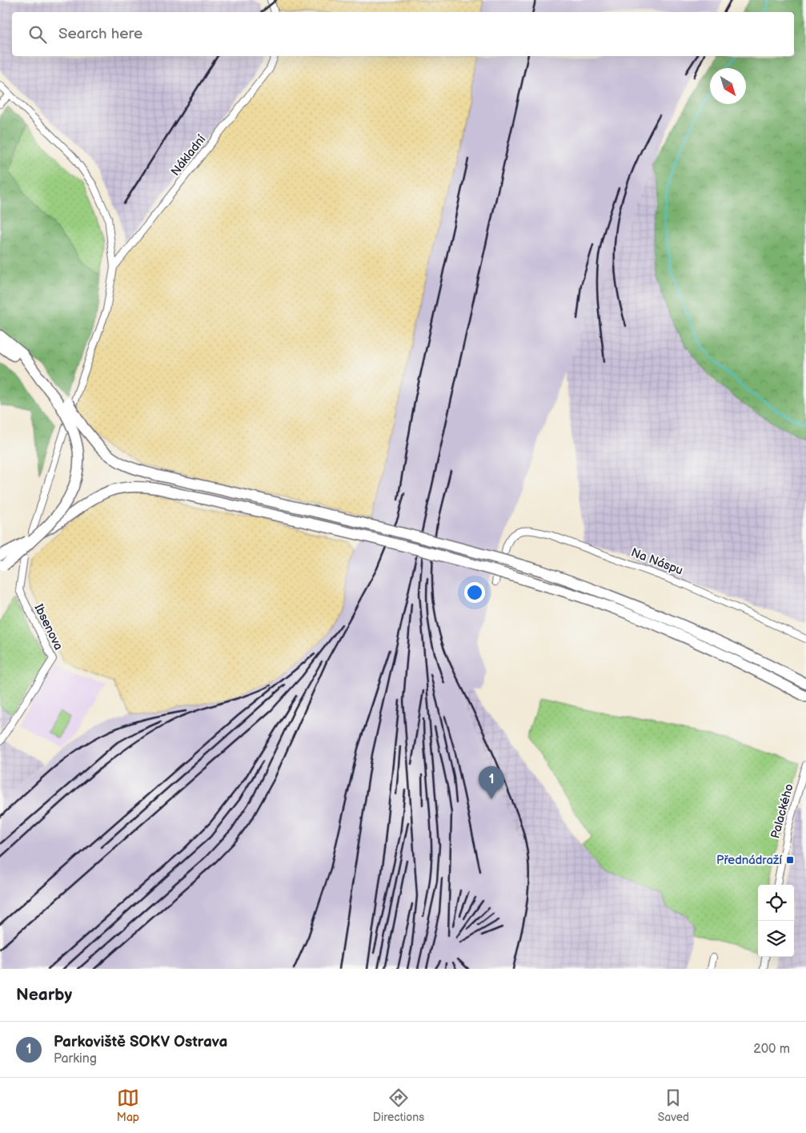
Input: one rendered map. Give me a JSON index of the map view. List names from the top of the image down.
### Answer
{
  "streets": {
    "street": [
      "Nákladní",
      "Na Náspu",
      "Ibsenova",
      "Palackého"
    ]
  },
  "places": {
    "transit": ["Přednádraží"]
  },
  "north": "bottom right",
  "page": {
    "search": "Search here",
    "pins": "1",
    "heading": "Nearby",
    "list": [
      {
        "mark": "1",
        "name": "Parkoviště SOKV Ostrava",
        "note": "Parking",
        "value": "200 m"
      }
    ],
    "nav": ["Map", "Directions", "Saved"]
  }
}
